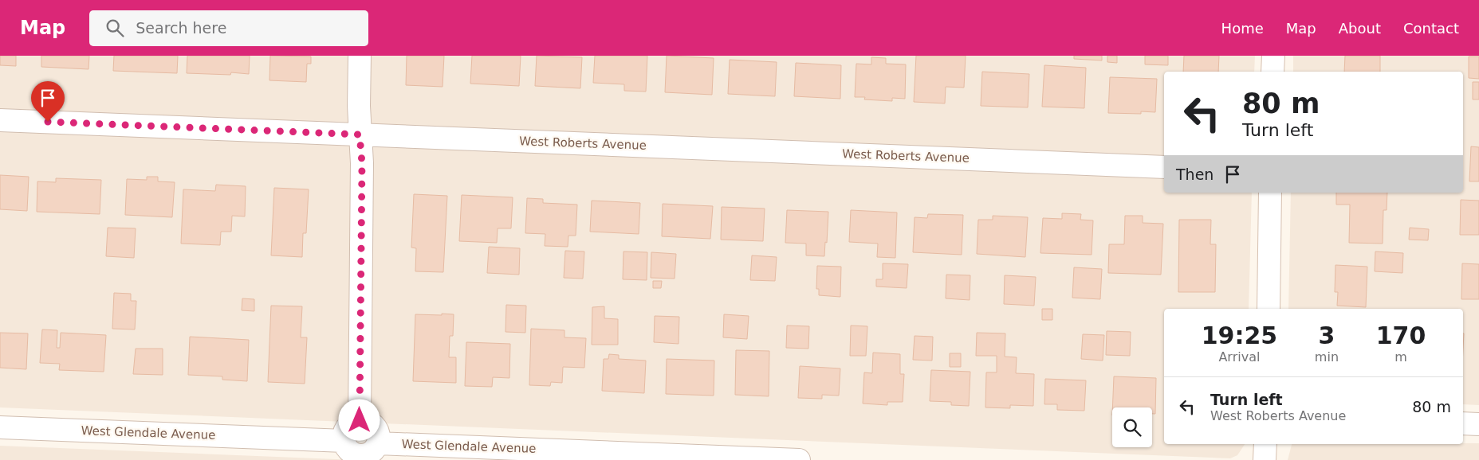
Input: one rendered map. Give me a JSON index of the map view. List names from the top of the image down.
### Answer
{
  "streets": {
    "street": ["West Roberts Avenue", "West Glendale Avenue"]
  },
  "page": {
    "header": "Map",
    "search": "Search here",
    "nav": [
      "Home",
      "Map",
      "About",
      "Contact"
    ],
    "turn": ["80 m", "Turn left"],
    "then": "Then",
    "eta": [
      "19:25",
      "Arrival",
      "3",
      "min",
      "170",
      "m"
    ],
    "list": [
      {
        "name": "Turn left",
        "note": "West Roberts Avenue",
        "value": "80 m"
      }
    ]
  }
}
